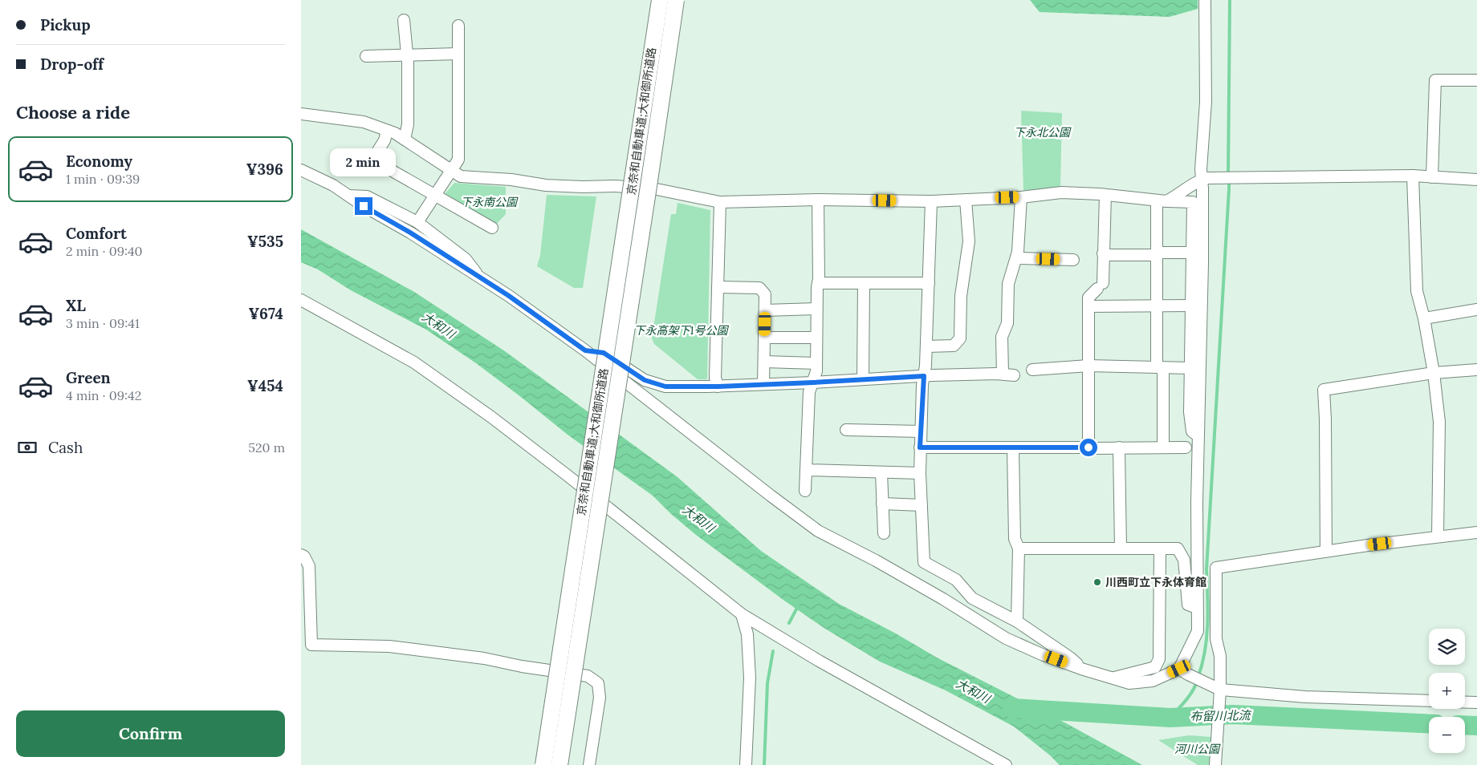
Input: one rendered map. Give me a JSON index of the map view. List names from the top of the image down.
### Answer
{
  "streets": {
    "highway": ["京奈和自動車道;大和御所道路"]
  },
  "water": ["大和川", "布留川北流"],
  "parks": [
    "下永北公園",
    "下永南公園",
    "下永高架下1号公園",
    "河川公園"
  ],
  "places": ["川西町立下永体育館"],
  "page": {
    "banner": ["Pickup", "Drop-off"],
    "heading": "Choose a ride",
    "list": [
      {
        "name": "Economy",
        "note": "1 min · 09:39",
        "value": "¥396"
      },
      {
        "name": "Comfort",
        "note": "2 min · 09:40",
        "value": "¥535"
      },
      {
        "name": "XL",
        "note": "3 min · 09:41",
        "value": "¥674"
      },
      {
        "name": "Green",
        "note": "4 min · 09:42",
        "value": "¥454"
      }
    ],
    "bubble": "2 min",
    "pay": ["Cash", "520 m"],
    "map_buttons": ["+", "−"],
    "buttons": "Confirm"
  }
}
